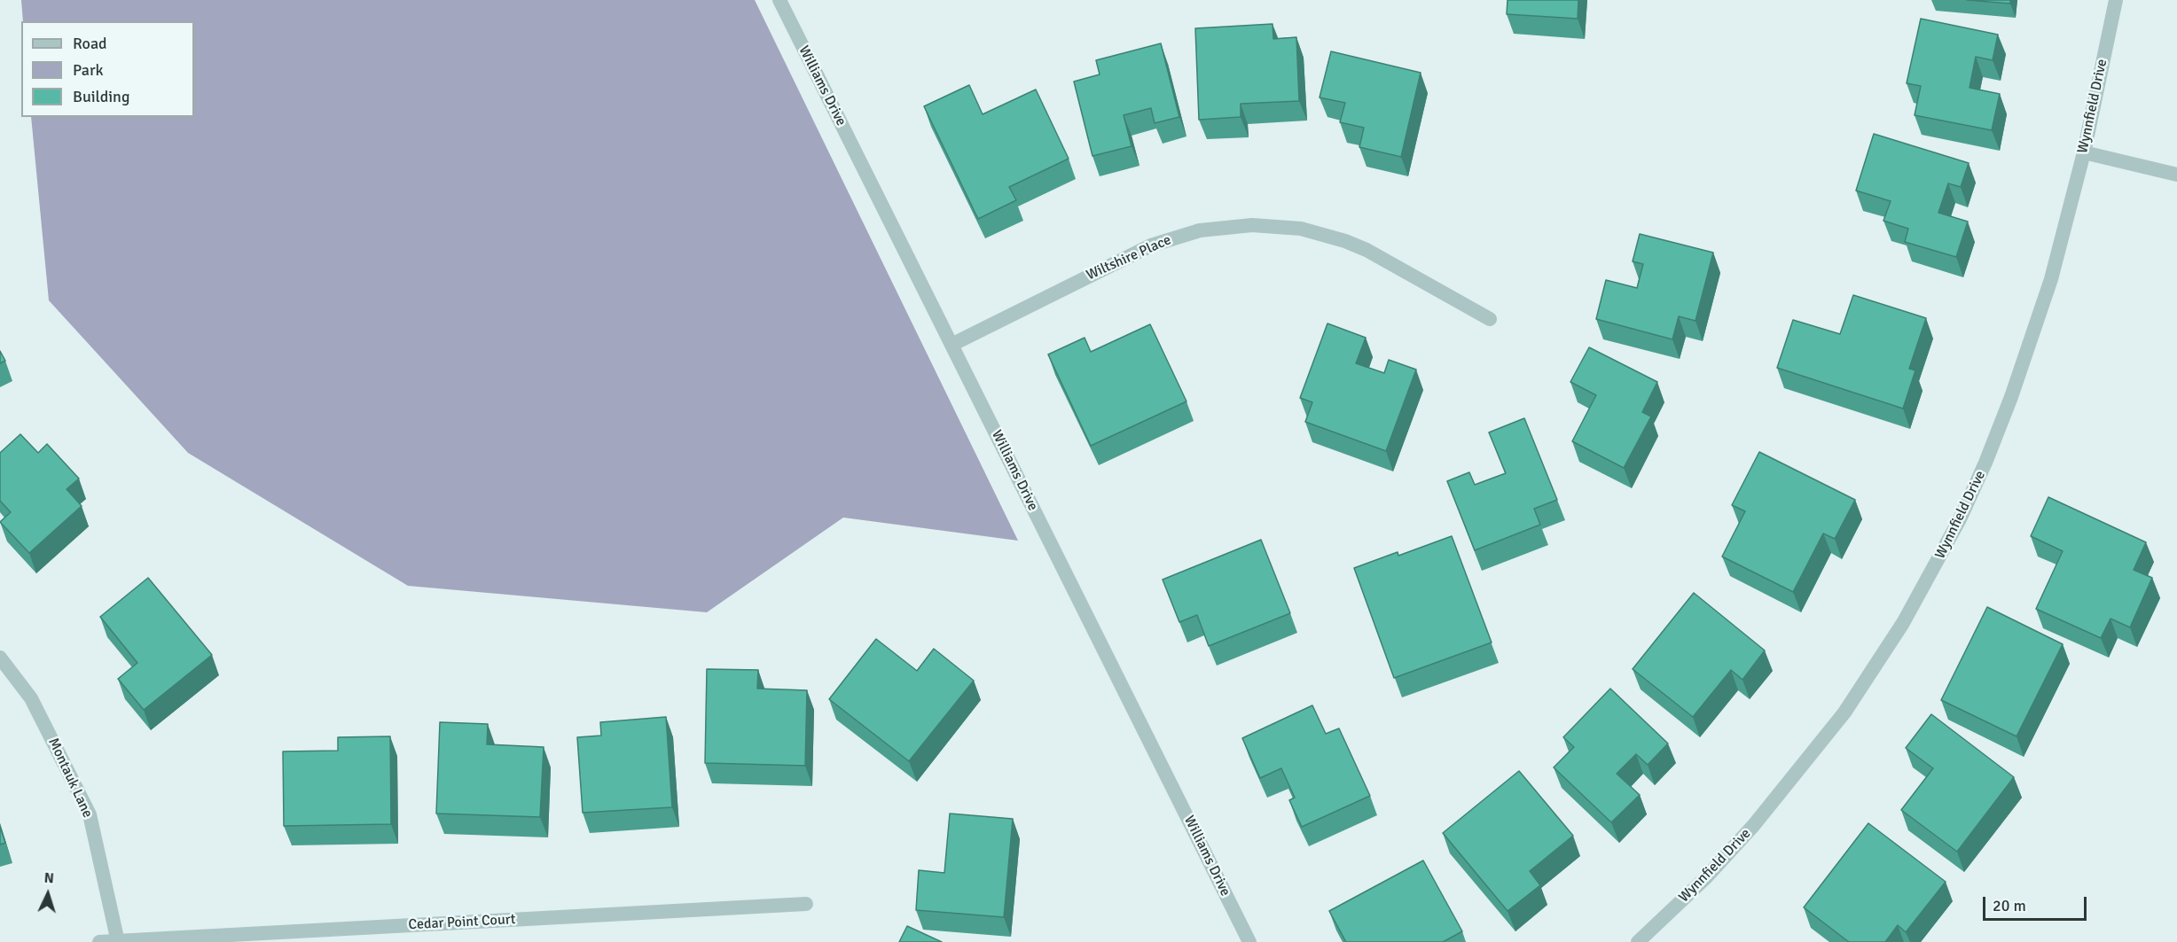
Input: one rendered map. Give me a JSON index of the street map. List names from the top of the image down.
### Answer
{
  "streets": {
    "street": [
      "Williams Drive",
      "Wynnfield Drive",
      "Wiltshire Place",
      "Montauk Lane",
      "Cedar Point Court"
    ]
  },
  "crossings": [
    ["Williams Drive", "Wiltshire Place"],
    ["Montauk Lane", "Cedar Point Court"]
  ],
  "legend": ["Road", "Park", "Building"],
  "scale_bar": "20 m",
  "north": "top"
}
